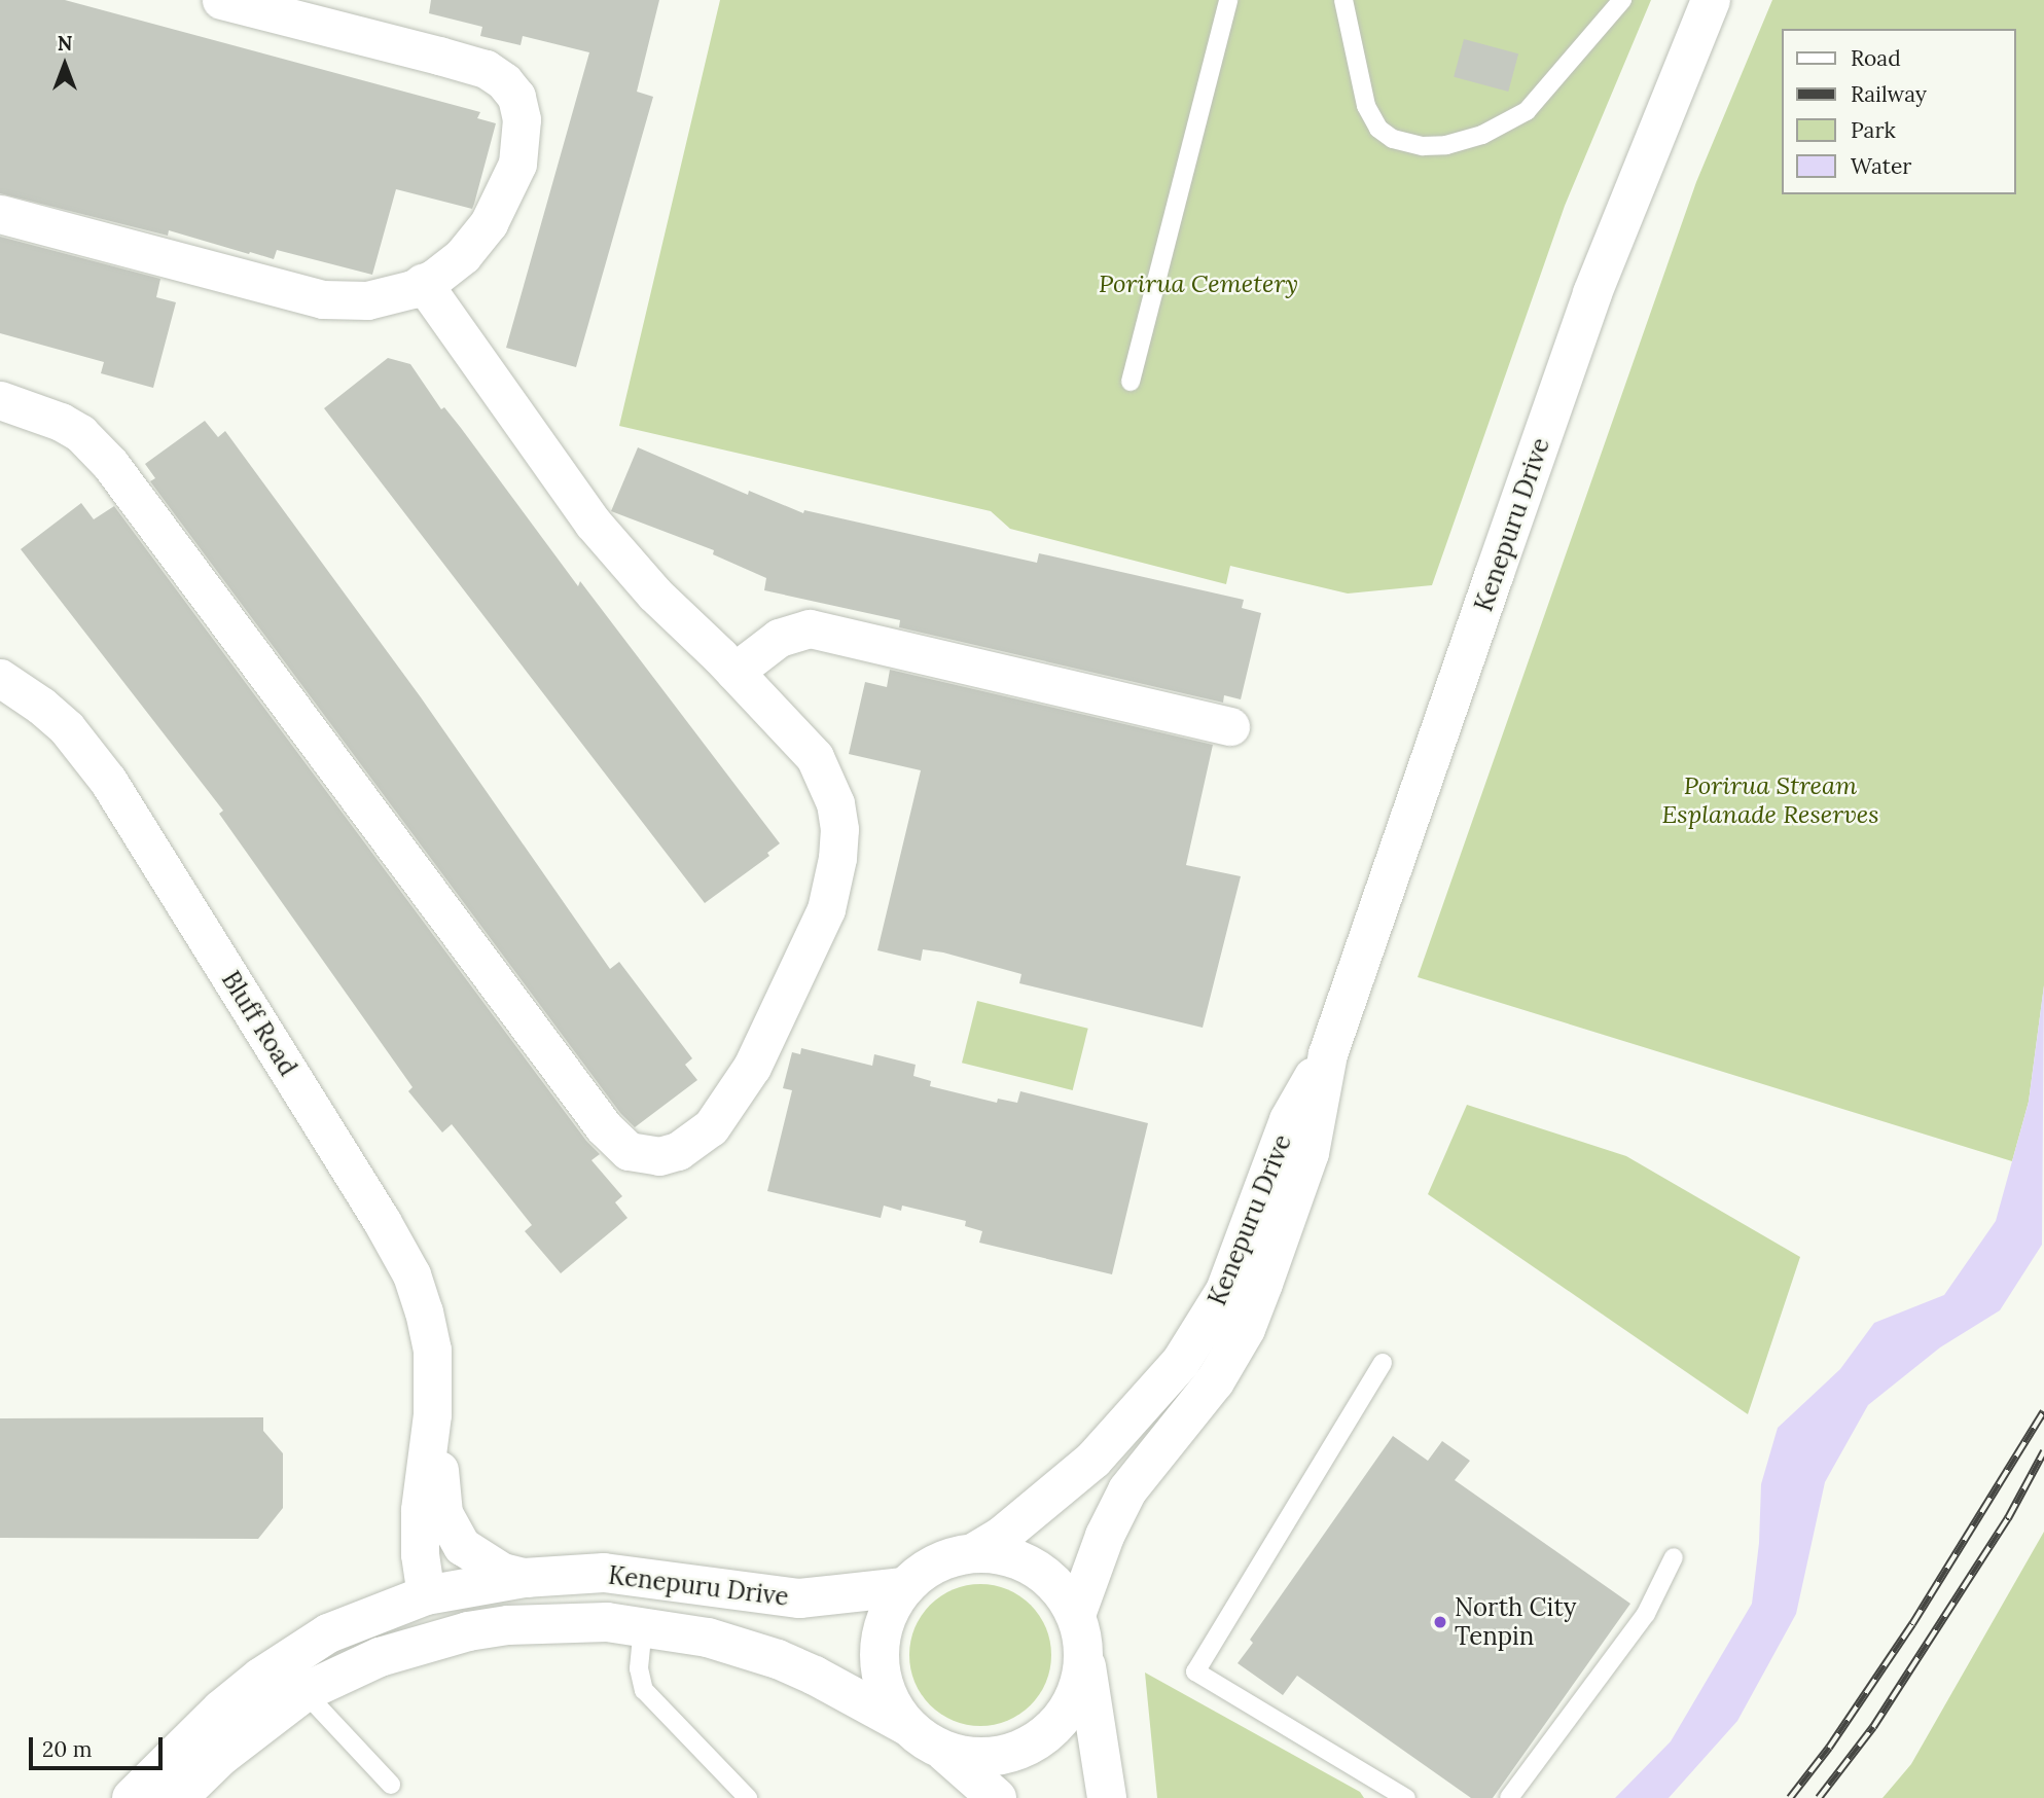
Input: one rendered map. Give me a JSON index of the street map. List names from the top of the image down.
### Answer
{
  "streets": {
    "main road": ["Kenepuru Drive"],
    "street": ["Bluff Road"]
  },
  "crossings": [
    ["Kenepuru Drive", "Bluff Road"]
  ],
  "parks": ["Porirua Cemetery", "Porirua Stream Esplanade Reserves"],
  "places": ["North City Tenpin"],
  "legend": [
    "Road",
    "Railway",
    "Park",
    "Water"
  ],
  "scale_bar": "20 m",
  "north": "top"
}
